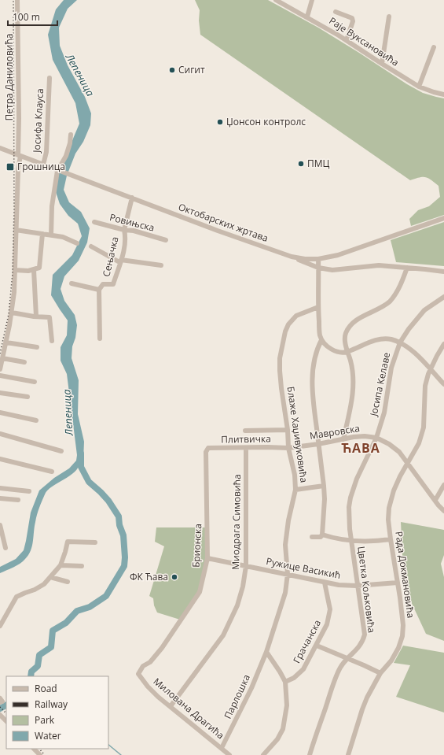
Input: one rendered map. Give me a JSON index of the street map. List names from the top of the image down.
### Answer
{
  "streets": {
    "street": [
      "Раје Вуксановића",
      "Петра Даниловића",
      "Јосифа Клауса",
      "Ровињска",
      "Октобарских жртава",
      "Сењачка",
      "Јосипа Келаве",
      "Мавровска",
      "Блаже Хаџивуковића",
      "Плитвичка",
      "Миодрага Симовића",
      "Брионска",
      "Ружице Васикић",
      "Рада Докмановића",
      "Цветка Кољковића",
      "Грачанска",
      "Парлошка",
      "Милована Драгића"
    ]
  },
  "crossings": [
    ["Петра Даниловића", "Октобарских жртава"],
    ["Јосифа Клауса", "Октобарских жртава"],
    ["Ровињска", "Сењачка"],
    ["Октобарских жртава", "Сењачка"],
    ["Јосипа Келаве", "Мавровска"],
    ["Јосипа Келаве", "Цветка Кољковића"],
    ["Мавровска", "Блаже Хаџивуковића"],
    ["Мавровска", "Плитвичка"],
    ["Мавровска", "Рада Докмановића"],
    ["Мавровска", "Цветка Кољковића"],
    ["Блаже Хаџивуковића", "Плитвичка"],
    ["Блаже Хаџивуковића", "Ружице Васикић"],
    ["Блаже Хаџивуковића", "Парлошка"],
    ["Плитвичка", "Миодрага Симовића"],
    ["Плитвичка", "Брионска"],
    ["Миодрага Симовића", "Ружице Васикић"],
    ["Миодрага Симовића", "Милована Драгића"],
    ["Брионска", "Ружице Васикић"],
    ["Брионска", "Милована Драгића"],
    ["Ружице Васикић", "Рада Докмановића"],
    ["Ружице Васикић", "Цветка Кољковића"],
    ["Ружице Васикић", "Грачанска"],
    ["Парлошка", "Милована Драгића"]
  ],
  "districts": ["ЋАВА"],
  "water": ["Лепеница"],
  "places": {
    "other": [
      "Сигит",
      "Џонсон контролс",
      "ПМЦ",
      "ФК Ћава"
    ],
    "transit": ["Грошница"]
  },
  "legend": [
    "Road",
    "Railway",
    "Park",
    "Water"
  ],
  "scale_bar": "100 m"
}
